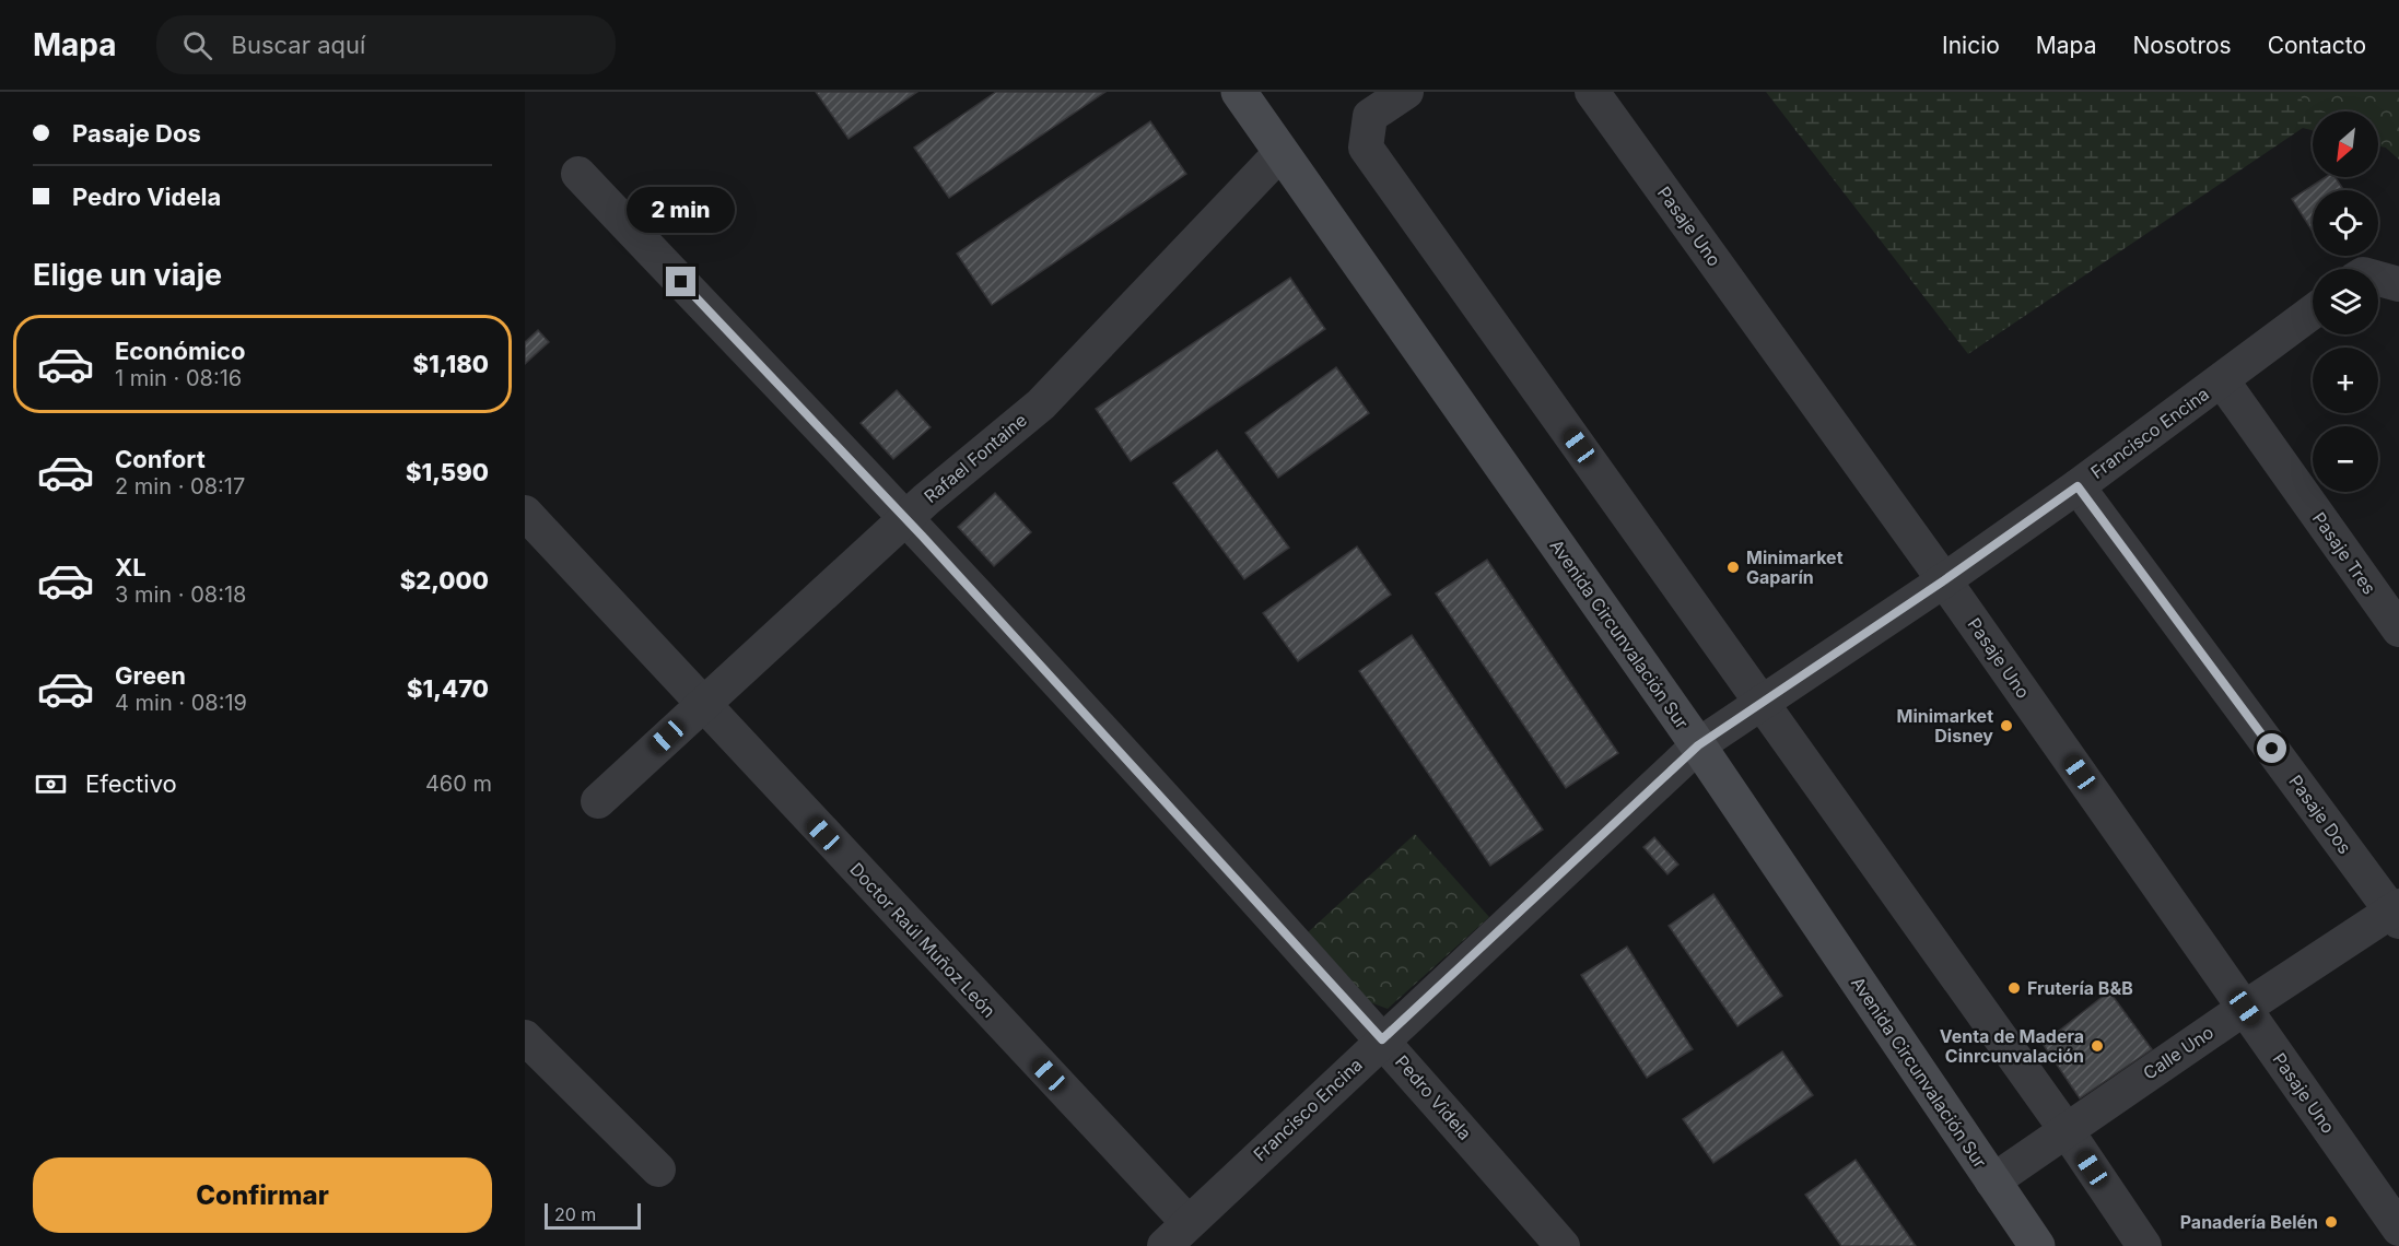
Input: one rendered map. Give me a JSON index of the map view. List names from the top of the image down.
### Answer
{
  "streets": {
    "main road": ["Avenida Circunvalación Sur"],
    "street": [
      "Pasaje Uno",
      "Francisco Encina",
      "Rafael Fontaine",
      "Pasaje Tres",
      "Pasaje Dos",
      "Doctor Raúl Muñoz León",
      "Calle Uno",
      "Pedro Videla"
    ]
  },
  "crossings": [
    ["Pasaje Uno", "Francisco Encina"],
    ["Pasaje Uno", "Calle Uno"],
    ["Francisco Encina", "Pasaje Tres"],
    ["Francisco Encina", "Avenida Circunvalación Sur"],
    ["Francisco Encina", "Pasaje Dos"],
    ["Francisco Encina", "Doctor Raúl Muñoz León"],
    ["Francisco Encina", "Pedro Videla"],
    ["Rafael Fontaine", "Avenida Circunvalación Sur"],
    ["Rafael Fontaine", "Doctor Raúl Muñoz León"],
    ["Rafael Fontaine", "Pedro Videla"],
    ["Avenida Circunvalación Sur", "Calle Uno"],
    ["Pasaje Dos", "Calle Uno"]
  ],
  "places": [
    "Minimarket Gaparín",
    "Minimarket Disney",
    "Frutería B&B",
    "Venta de Madera Cinrcunvalación",
    "Panadería Belén"
  ],
  "scale_bar": "20 m",
  "north": "bottom left",
  "page": {
    "header": "Mapa",
    "search": "Buscar aquí",
    "nav": [
      "Inicio",
      "Mapa",
      "Nosotros",
      "Contacto"
    ],
    "banner": ["Pasaje Dos", "Pedro Videla"],
    "map_buttons": ["+", "−"],
    "bubble": "2 min",
    "heading": "Elige un viaje",
    "list": [
      {
        "name": "Económico",
        "note": "1 min · 08:16",
        "value": "$1,180"
      },
      {
        "name": "Confort",
        "note": "2 min · 08:17",
        "value": "$1,590"
      },
      {
        "name": "XL",
        "note": "3 min · 08:18",
        "value": "$2,000"
      },
      {
        "name": "Green",
        "note": "4 min · 08:19",
        "value": "$1,470"
      }
    ],
    "pay": ["Efectivo", "460 m"],
    "buttons": "Confirmar",
    "scale": "20 m"
  }
}
